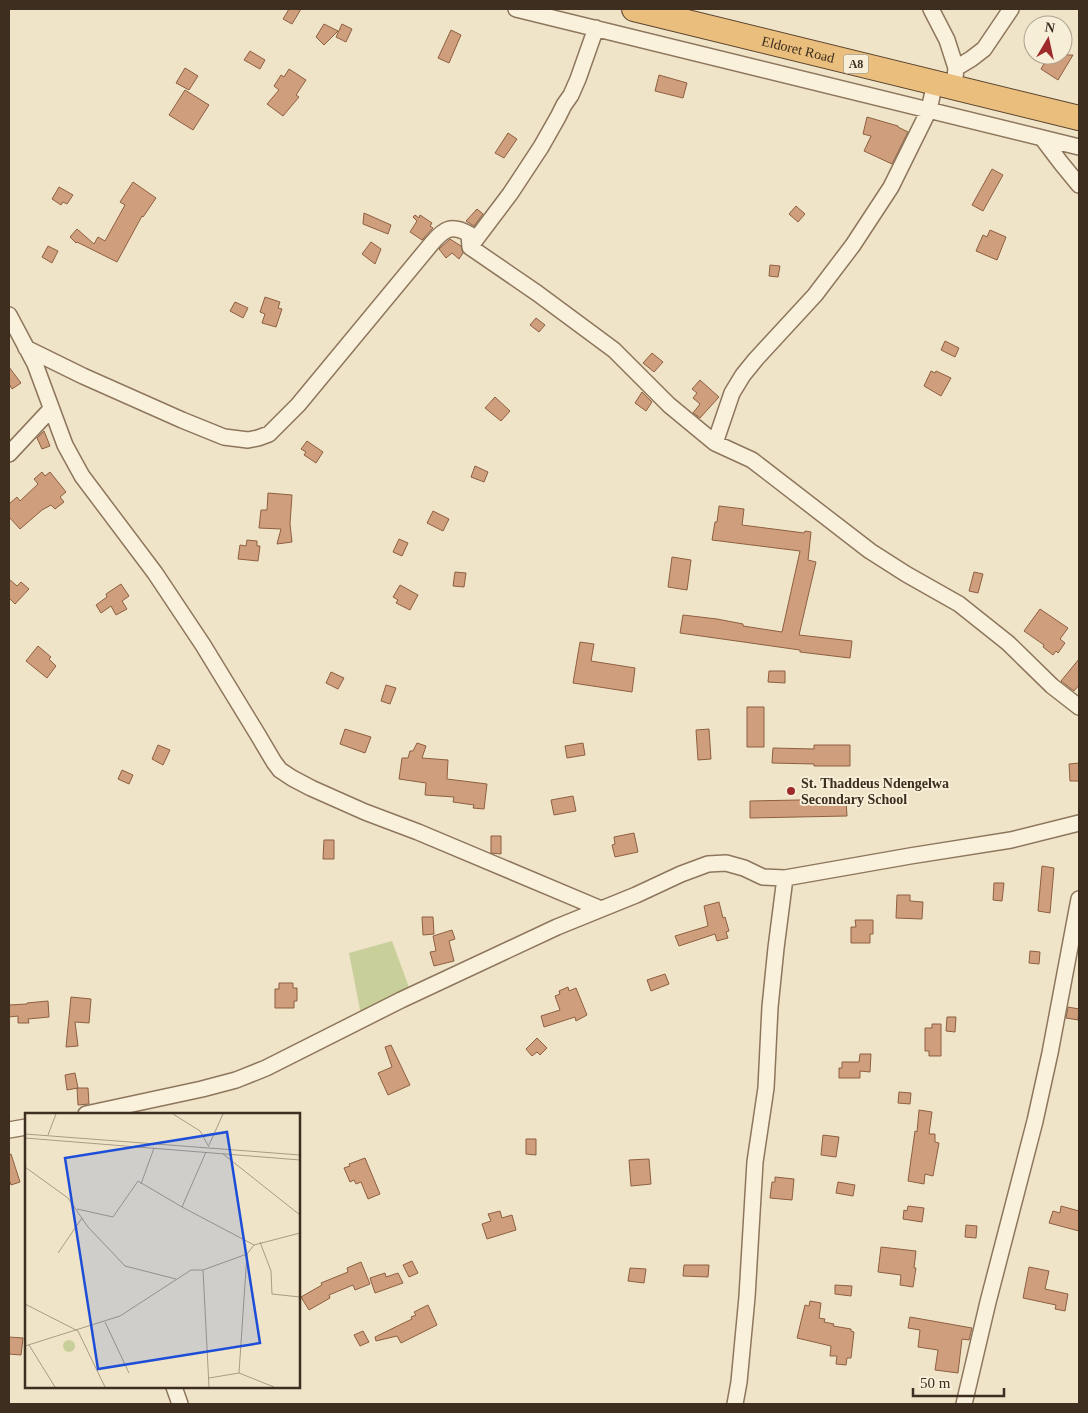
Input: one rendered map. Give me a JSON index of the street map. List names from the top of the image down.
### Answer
{
  "streets": {
    "highway": ["Eldoret Road", "A8"]
  },
  "places": ["St. Thaddeus Ndengelwa Secondary School"],
  "scale_bar": "50 m",
  "north": "top"
}
